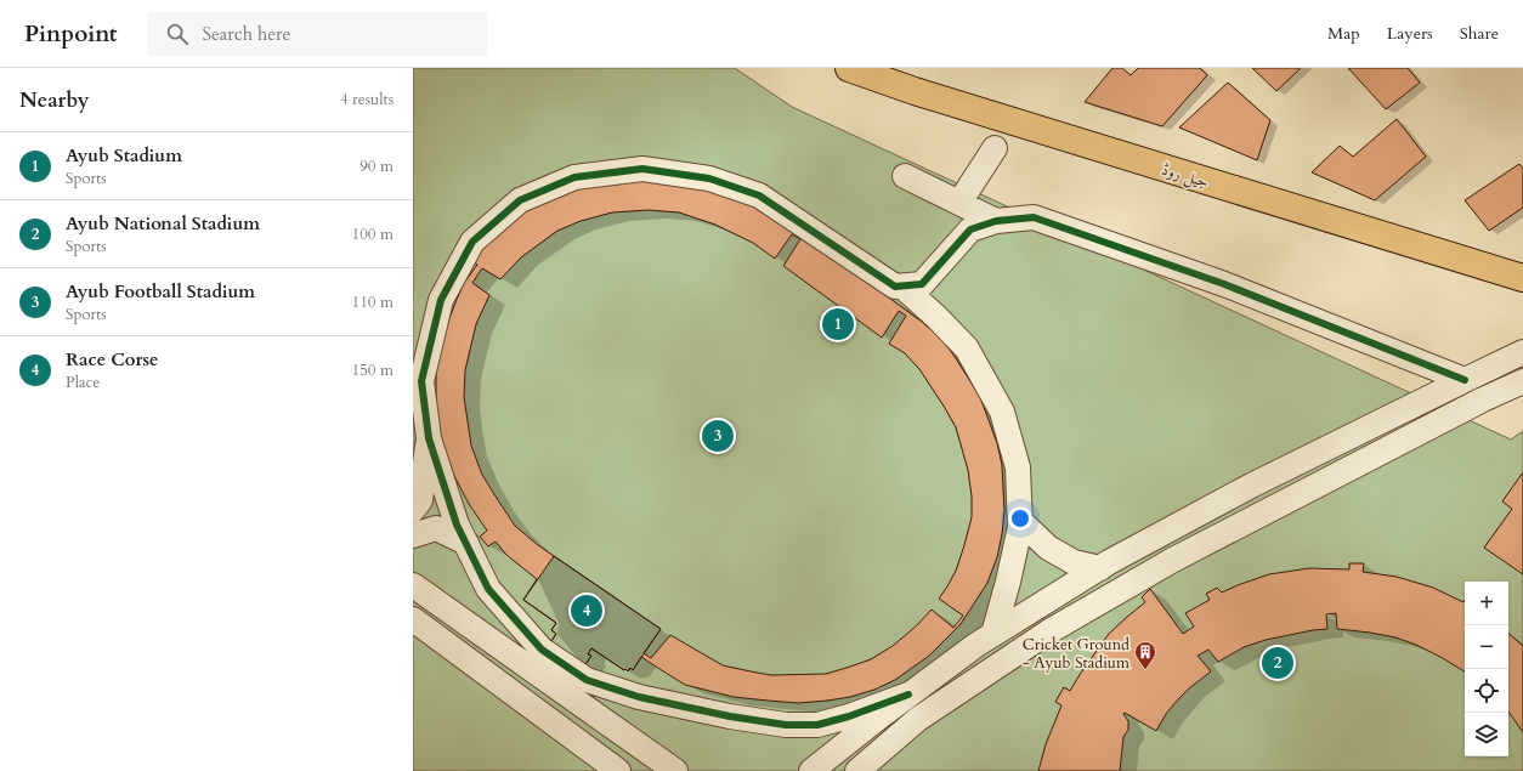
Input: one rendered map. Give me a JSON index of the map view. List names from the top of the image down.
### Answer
{
  "streets": {
    "main road": ["جیل روڈ"]
  },
  "places": {
    "building": ["Cricket Ground - Ayub Stadium"]
  },
  "page": {
    "header": "Pinpoint",
    "search": "Search here",
    "nav": ["Map", "Layers", "Share"],
    "heading": ["Nearby", "4 results"],
    "list": [
      {
        "mark": "1",
        "name": "Ayub Stadium",
        "note": "Sports",
        "value": "90 m"
      },
      {
        "mark": "2",
        "name": "Ayub National Stadium",
        "note": "Sports",
        "value": "100 m"
      },
      {
        "mark": "3",
        "name": "Ayub Football Stadium",
        "note": "Sports",
        "value": "110 m"
      },
      {
        "mark": "4",
        "name": "Race Corse",
        "note": "Place",
        "value": "150 m"
      }
    ],
    "pins": [
      "1",
      "3",
      "4",
      "2"
    ],
    "map_buttons": ["+", "−"]
  }
}
